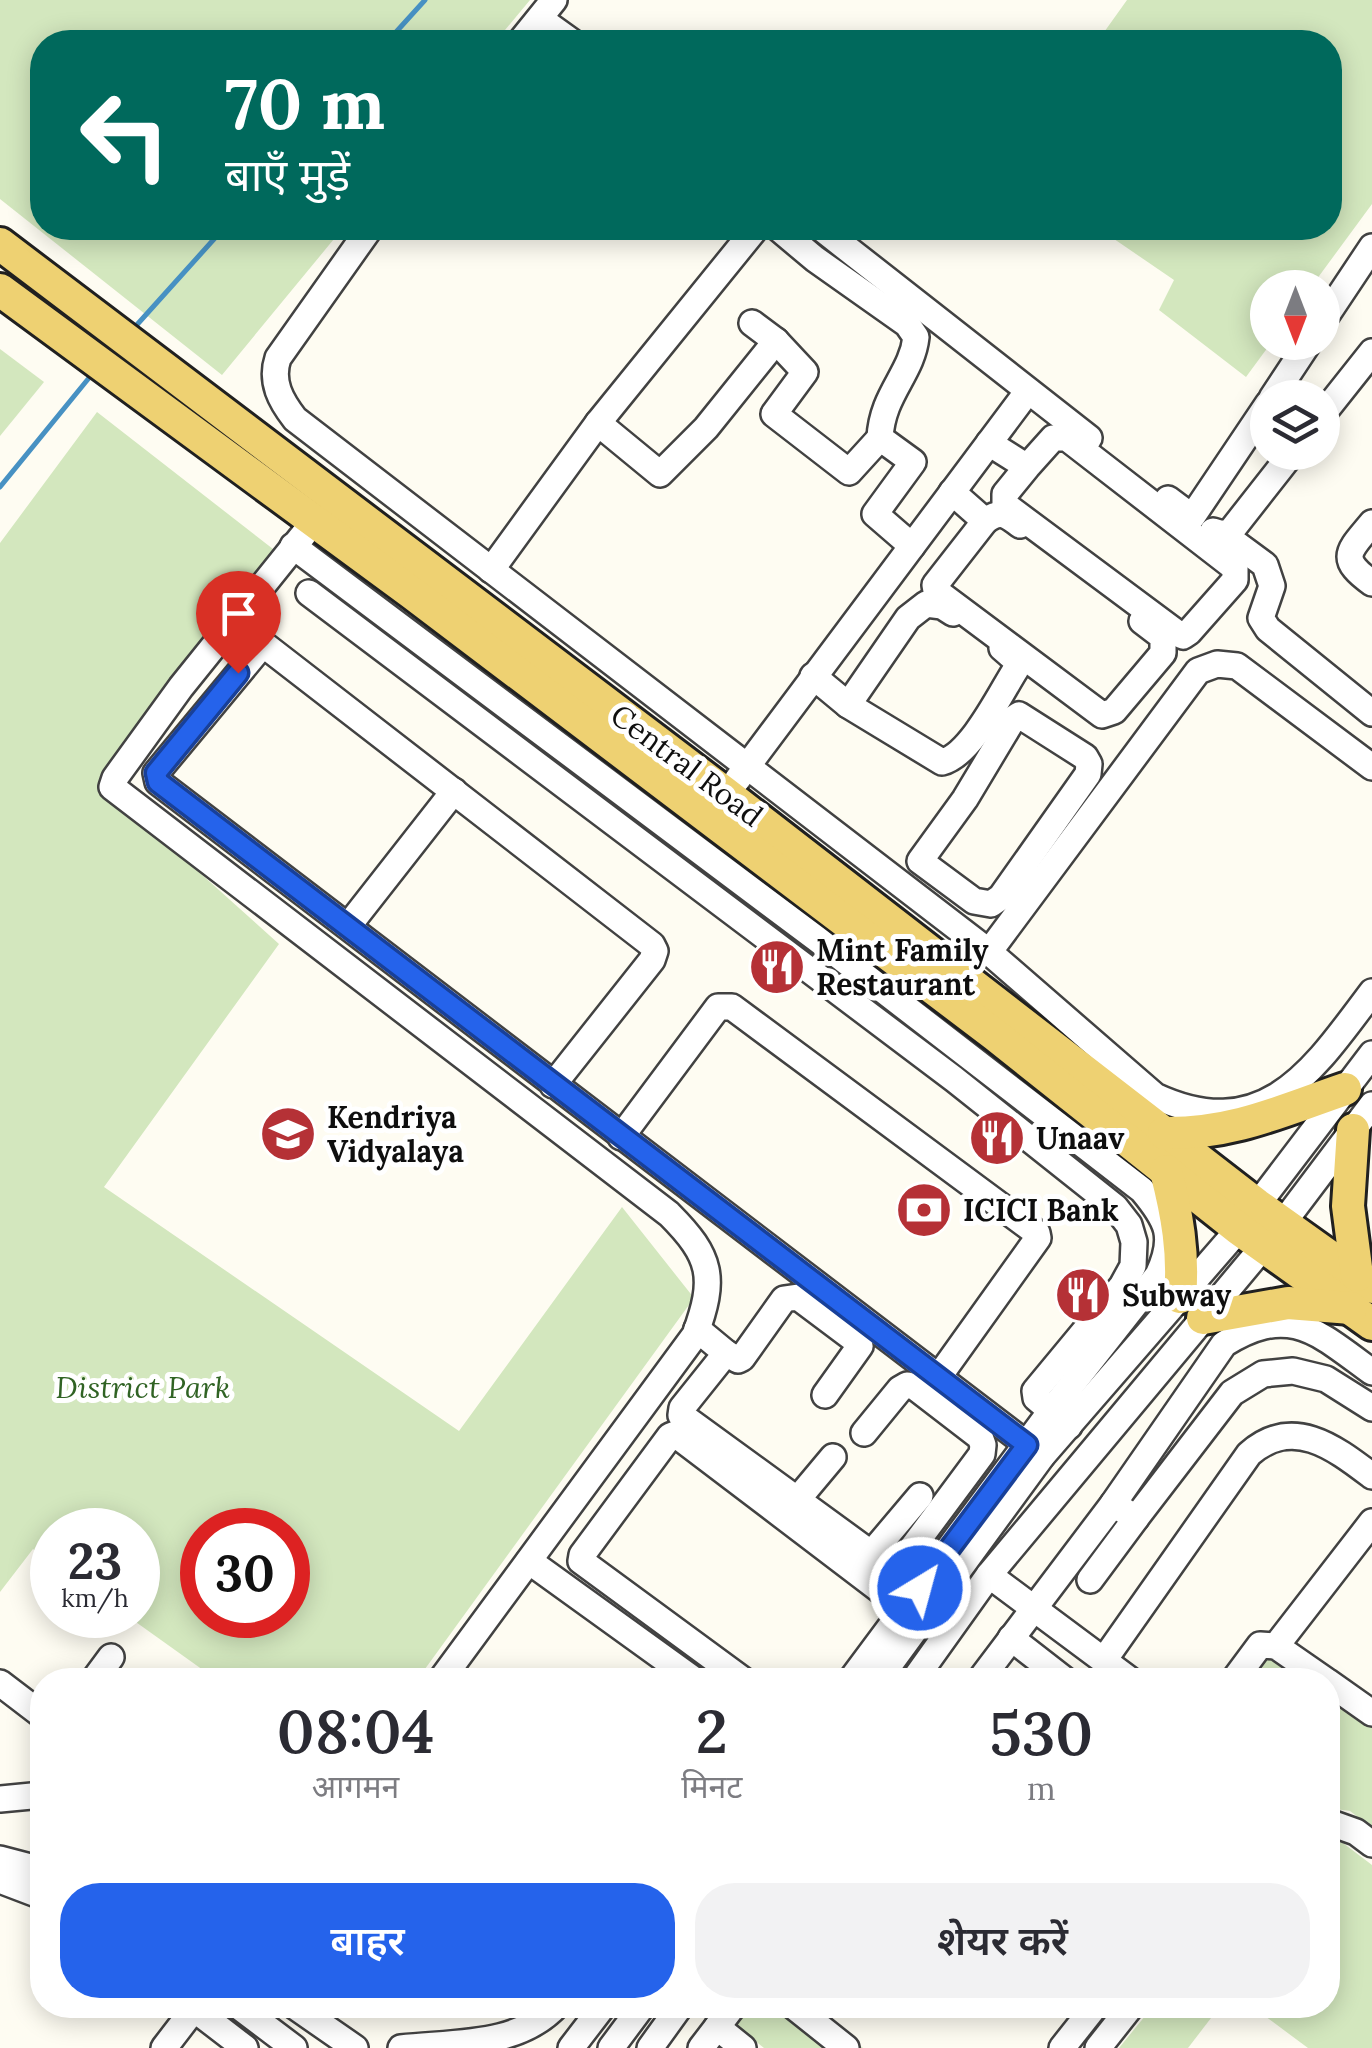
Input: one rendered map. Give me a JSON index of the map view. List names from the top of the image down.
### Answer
{
  "streets": {
    "main road": ["Central Road"]
  },
  "parks": ["District Park"],
  "places": {
    "restaurant": ["Mint Family Restaurant", "Unaav", "Subway"],
    "school or university": ["Kendriya Vidyalaya"],
    "bank": ["ICICI Bank"]
  },
  "north": "bottom",
  "page": {
    "turn": ["70 m", "बाएँ मुड़ें"],
    "speed": "23 km/h",
    "limit": "30",
    "eta": [
      "08:04",
      "आगमन",
      "2",
      "मिनट",
      "530",
      "m"
    ],
    "buttons": ["बाहर", "शेयर करें"]
  }
}
